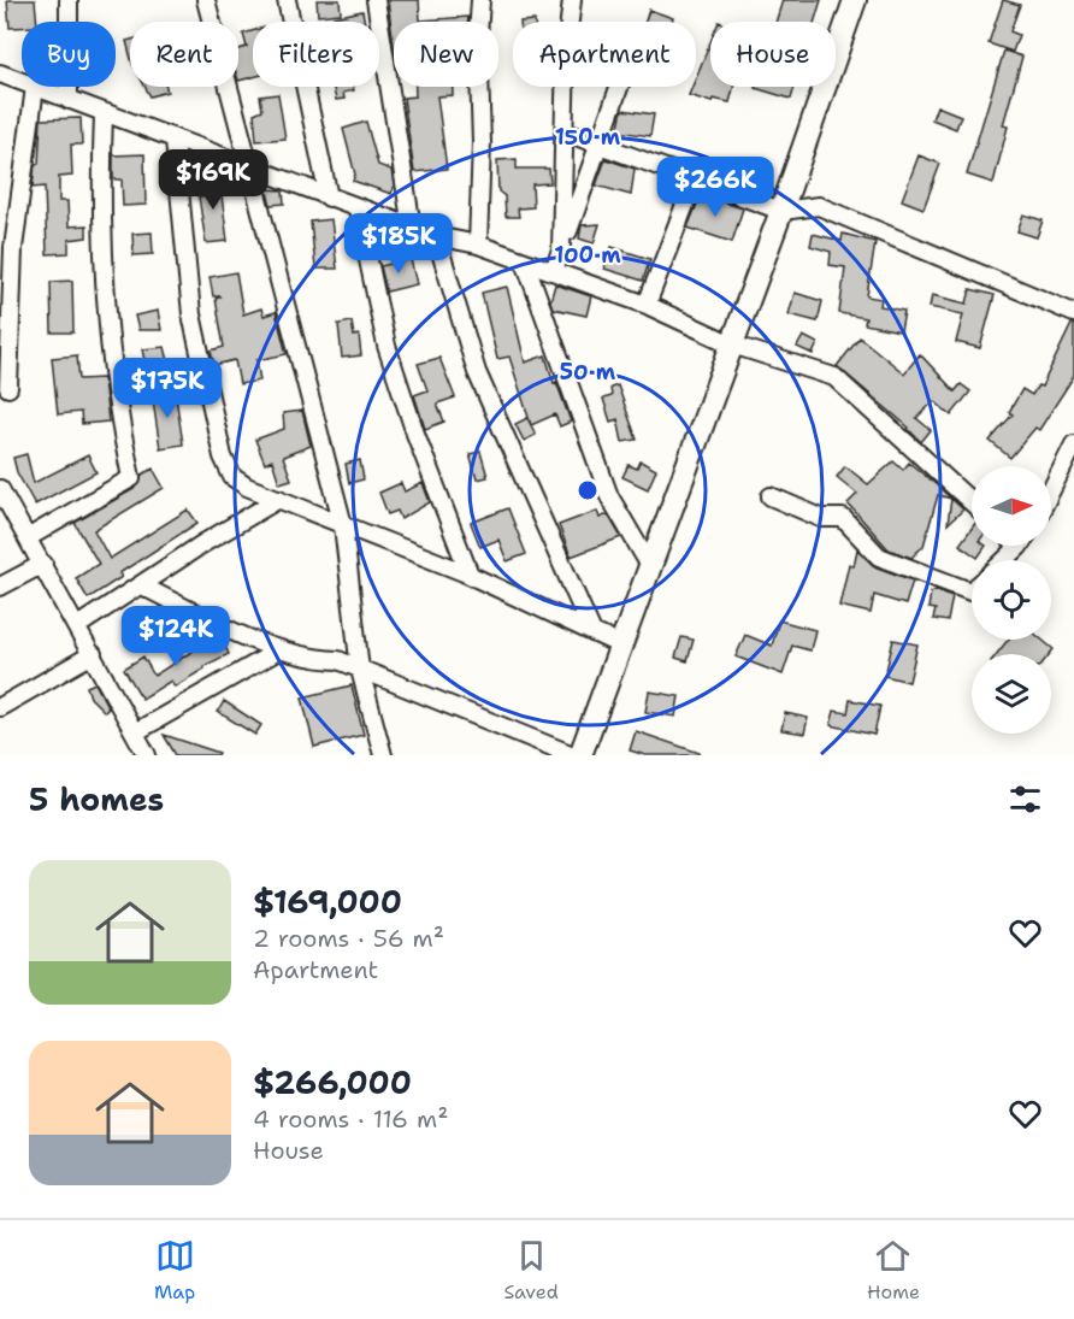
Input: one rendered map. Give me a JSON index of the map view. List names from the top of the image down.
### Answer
{
  "north": "right",
  "page": {
    "chip": [
      "Buy",
      "Rent",
      "Filters",
      "New",
      "Apartment",
      "House"
    ],
    "price": [
      "$169K",
      "$266K",
      "$185K",
      "$175K",
      "$124K"
    ],
    "heading": "5 homes",
    "list": [
      {
        "name": "$169,000",
        "note": "2 rooms · 56 m² · Apartment"
      },
      {
        "name": "$266,000",
        "note": "4 rooms · 116 m² · House"
      }
    ],
    "tabs": ["Map", "Saved", "Home"]
  },
  "rings": ["150 m", "100 m", "50 m"]
}
